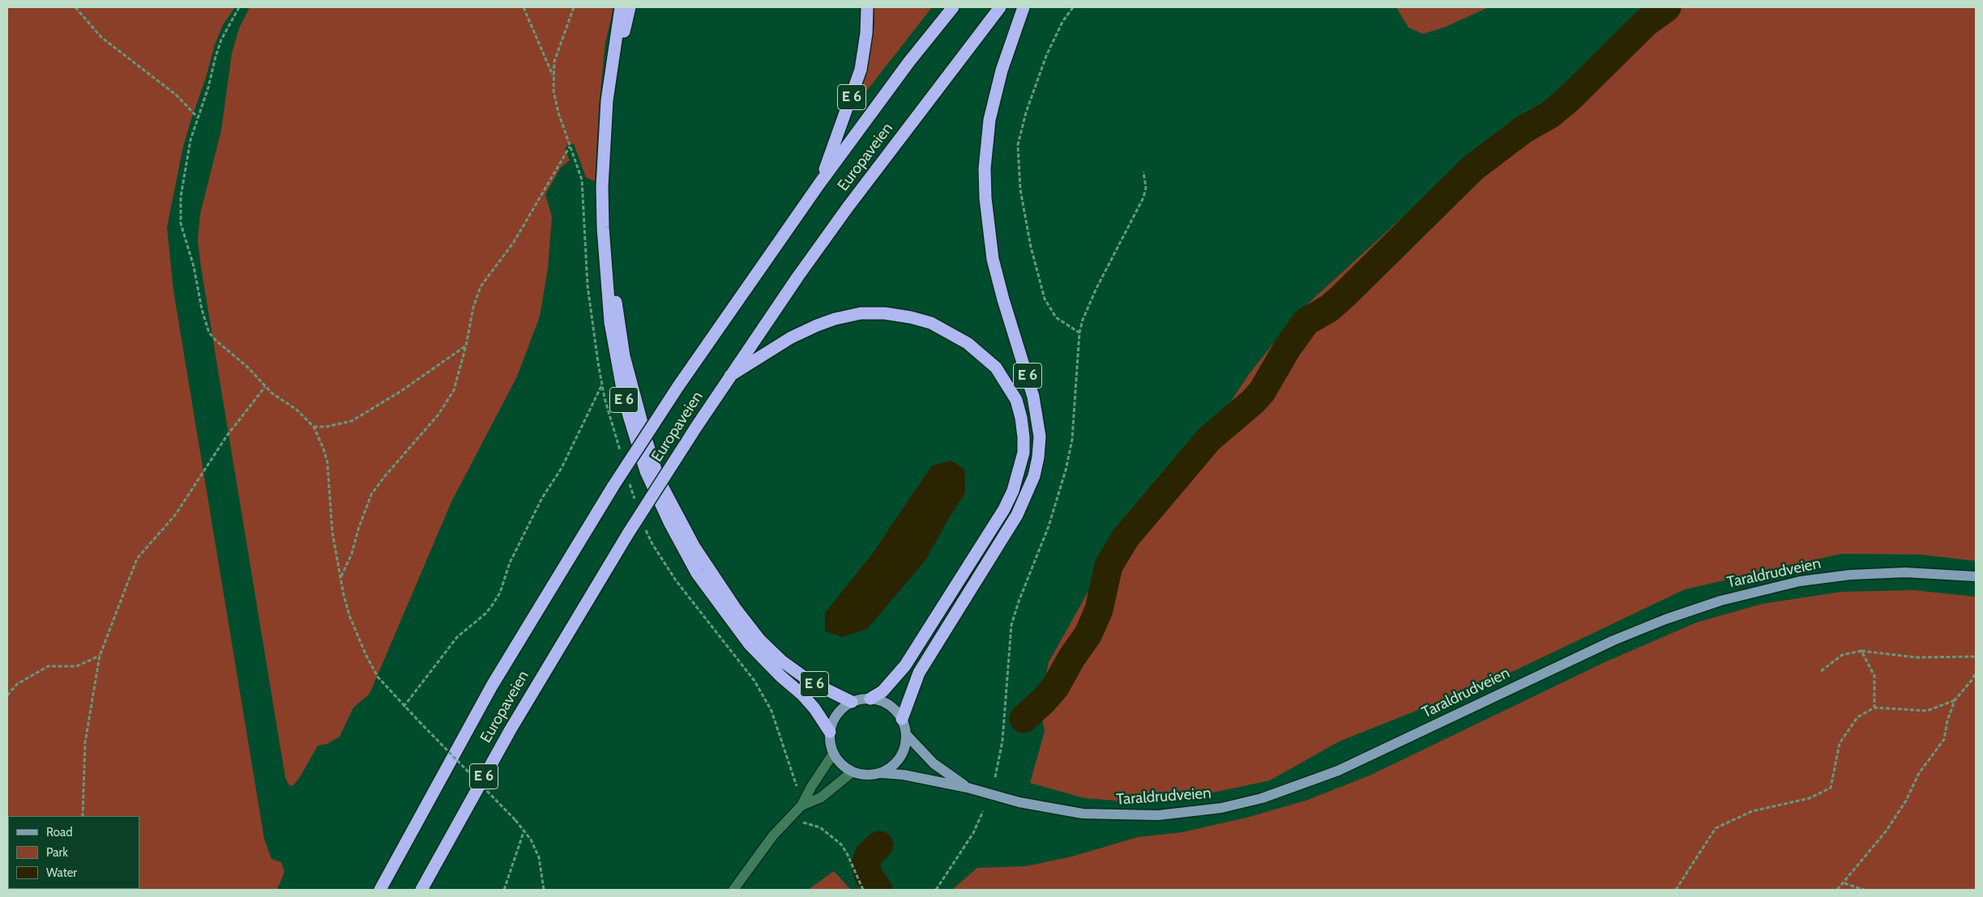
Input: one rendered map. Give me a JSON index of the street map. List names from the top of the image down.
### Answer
{
  "streets": {
    "highway": ["E 6", "Europaveien"],
    "main road": ["Taraldrudveien"]
  },
  "crossings": [
    ["E 6", "Europaveien"],
    ["E 6", "Taraldrudveien"]
  ],
  "legend": ["Road", "Park", "Water"]
}
